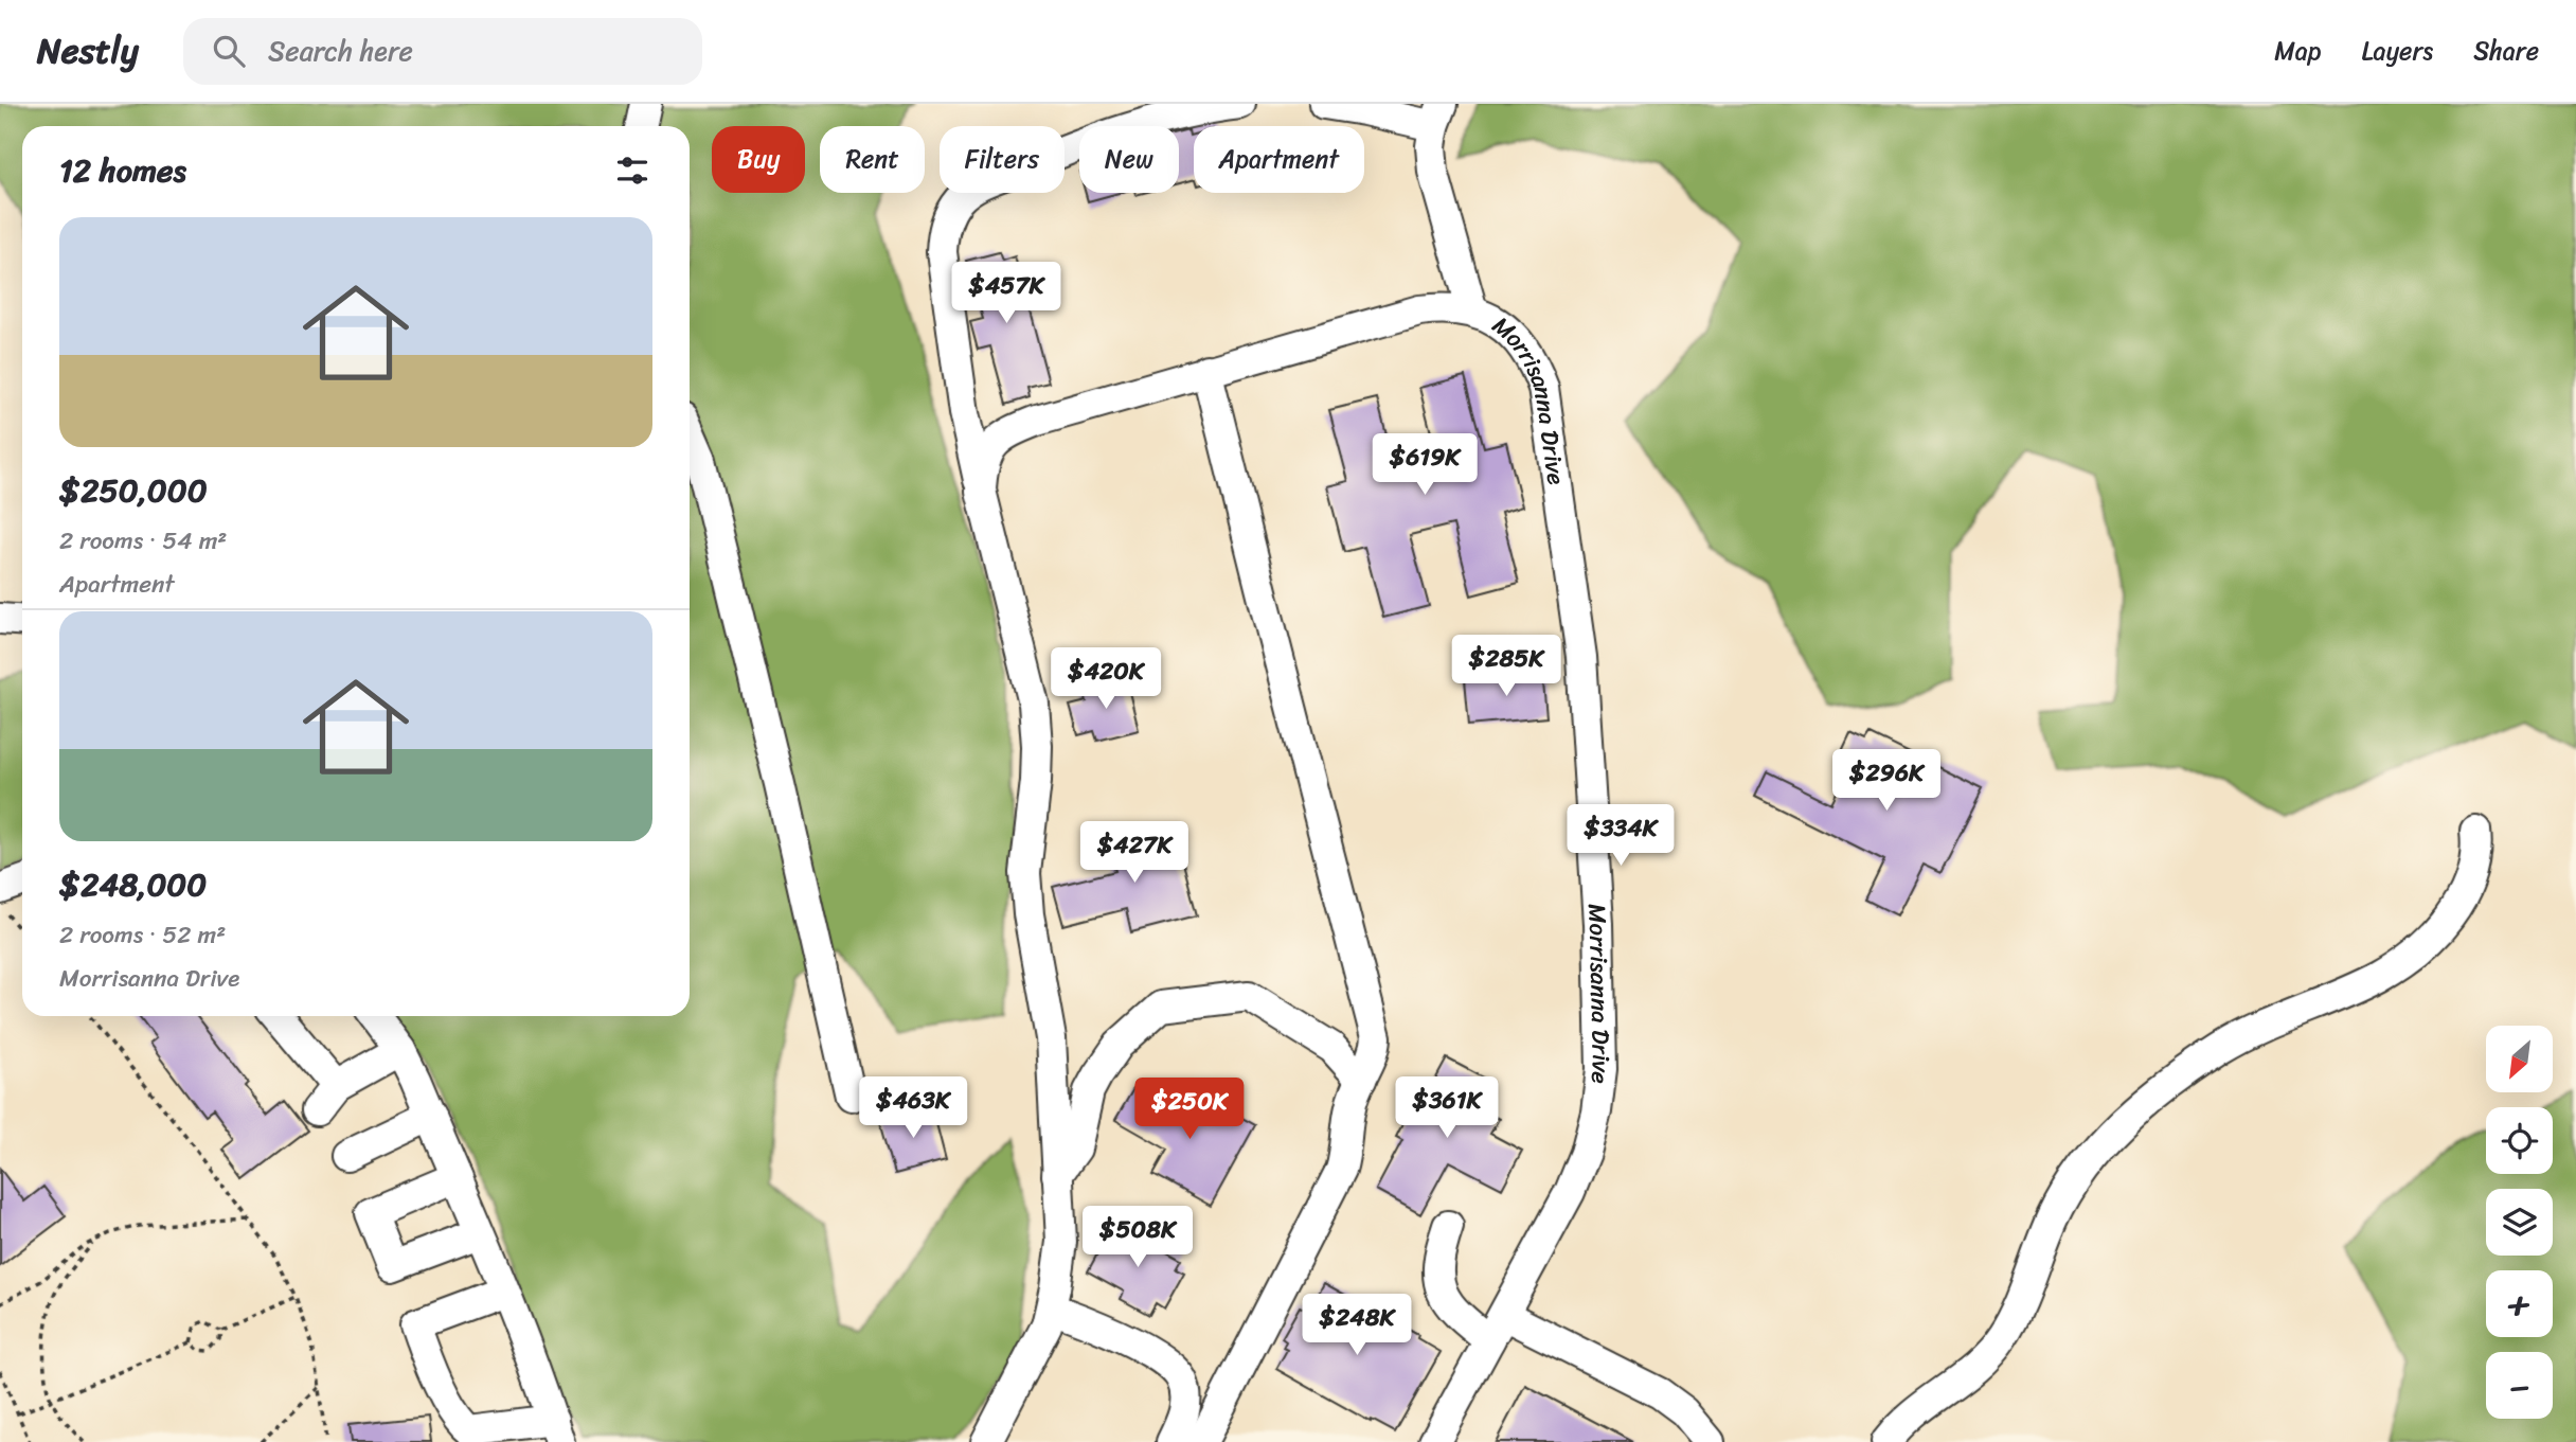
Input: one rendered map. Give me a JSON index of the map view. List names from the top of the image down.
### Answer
{
  "streets": {
    "street": ["Morrisanna Drive"]
  },
  "north": "bottom left",
  "page": {
    "header": "Nestly",
    "search": "Search here",
    "nav": ["Map", "Layers", "Share"],
    "chip": [
      "Buy",
      "Rent",
      "Filters",
      "New",
      "Apartment"
    ],
    "heading": "12 homes",
    "list": [
      {
        "name": "$250,000",
        "note": "2 rooms · 54 m² · Apartment"
      },
      {
        "name": "$248,000",
        "note": "2 rooms · 52 m² · Morrisanna Drive"
      }
    ],
    "price": [
      "$457K",
      "$619K",
      "$285K",
      "$420K",
      "$296K",
      "$334K",
      "$427K",
      "$463K",
      "$361K",
      "$250K",
      "$508K",
      "$248K"
    ],
    "map_buttons": ["+", "−"]
  }
}
